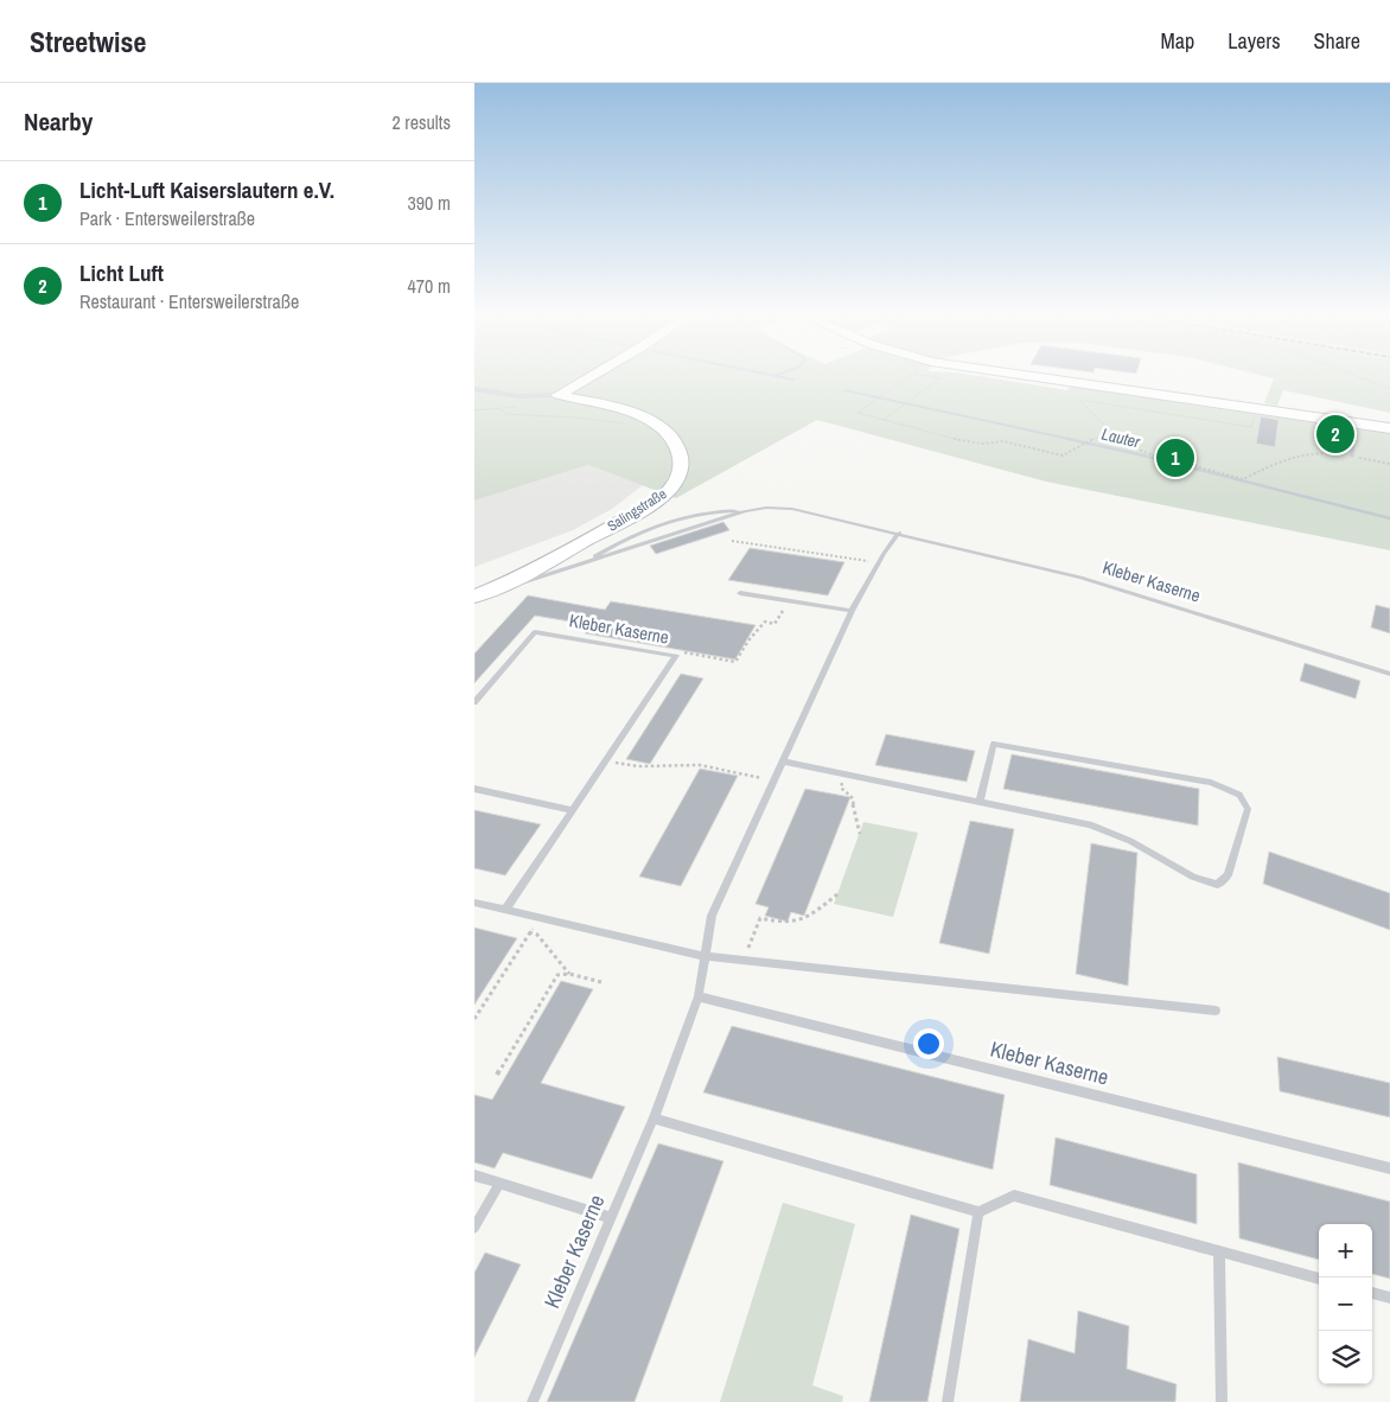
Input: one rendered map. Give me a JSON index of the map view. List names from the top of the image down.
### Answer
{
  "streets": {
    "main road": ["Salingstraße"],
    "lane": ["Kleber Kaserne"]
  },
  "water": ["Lauter"],
  "page": {
    "header": "Streetwise",
    "nav": ["Map", "Layers", "Share"],
    "heading": ["Nearby", "2 results"],
    "list": [
      {
        "mark": "1",
        "name": "Licht-Luft Kaiserslautern e.V.",
        "note": "Park · Entersweilerstraße",
        "value": "390 m"
      },
      {
        "mark": "2",
        "name": "Licht Luft",
        "note": "Restaurant · Entersweilerstraße",
        "value": "470 m"
      }
    ],
    "pins": ["2", "1"],
    "map_buttons": ["+", "−"]
  }
}
